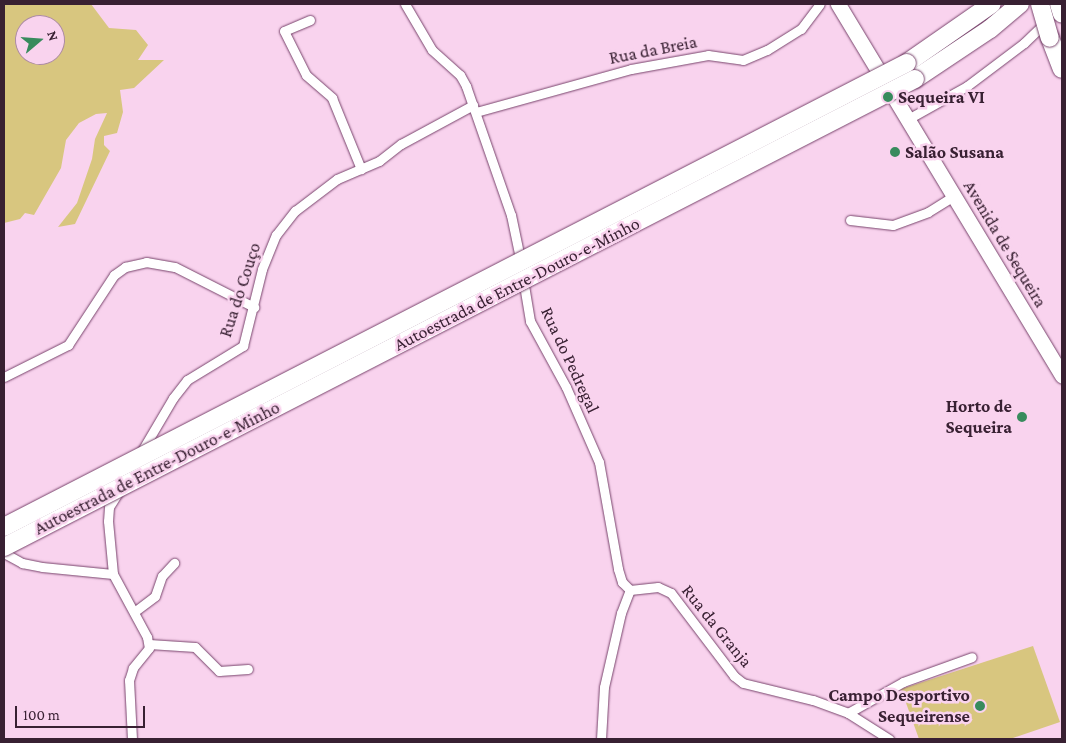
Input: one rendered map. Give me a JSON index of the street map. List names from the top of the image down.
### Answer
{
  "streets": {
    "highway": ["Autoestrada de Entre-Douro-e-Minho"],
    "main road": ["Avenida de Sequeira"],
    "street": [
      "Rua da Breia",
      "Rua do Couço",
      "Rua do Pedregal",
      "Rua da Granja"
    ]
  },
  "crossings": [
    ["Rua da Breia", "Rua do Couço"],
    ["Rua da Breia", "Rua do Pedregal"],
    ["Rua do Couço", "Rua do Pedregal"],
    ["Rua do Pedregal", "Rua da Granja"]
  ],
  "places": [
    "Sequeira VI",
    "Salão Susana",
    "Horto de Sequeira",
    "Campo Desportivo Sequeirense"
  ],
  "scale_bar": "100 m",
  "north": "right"
}
